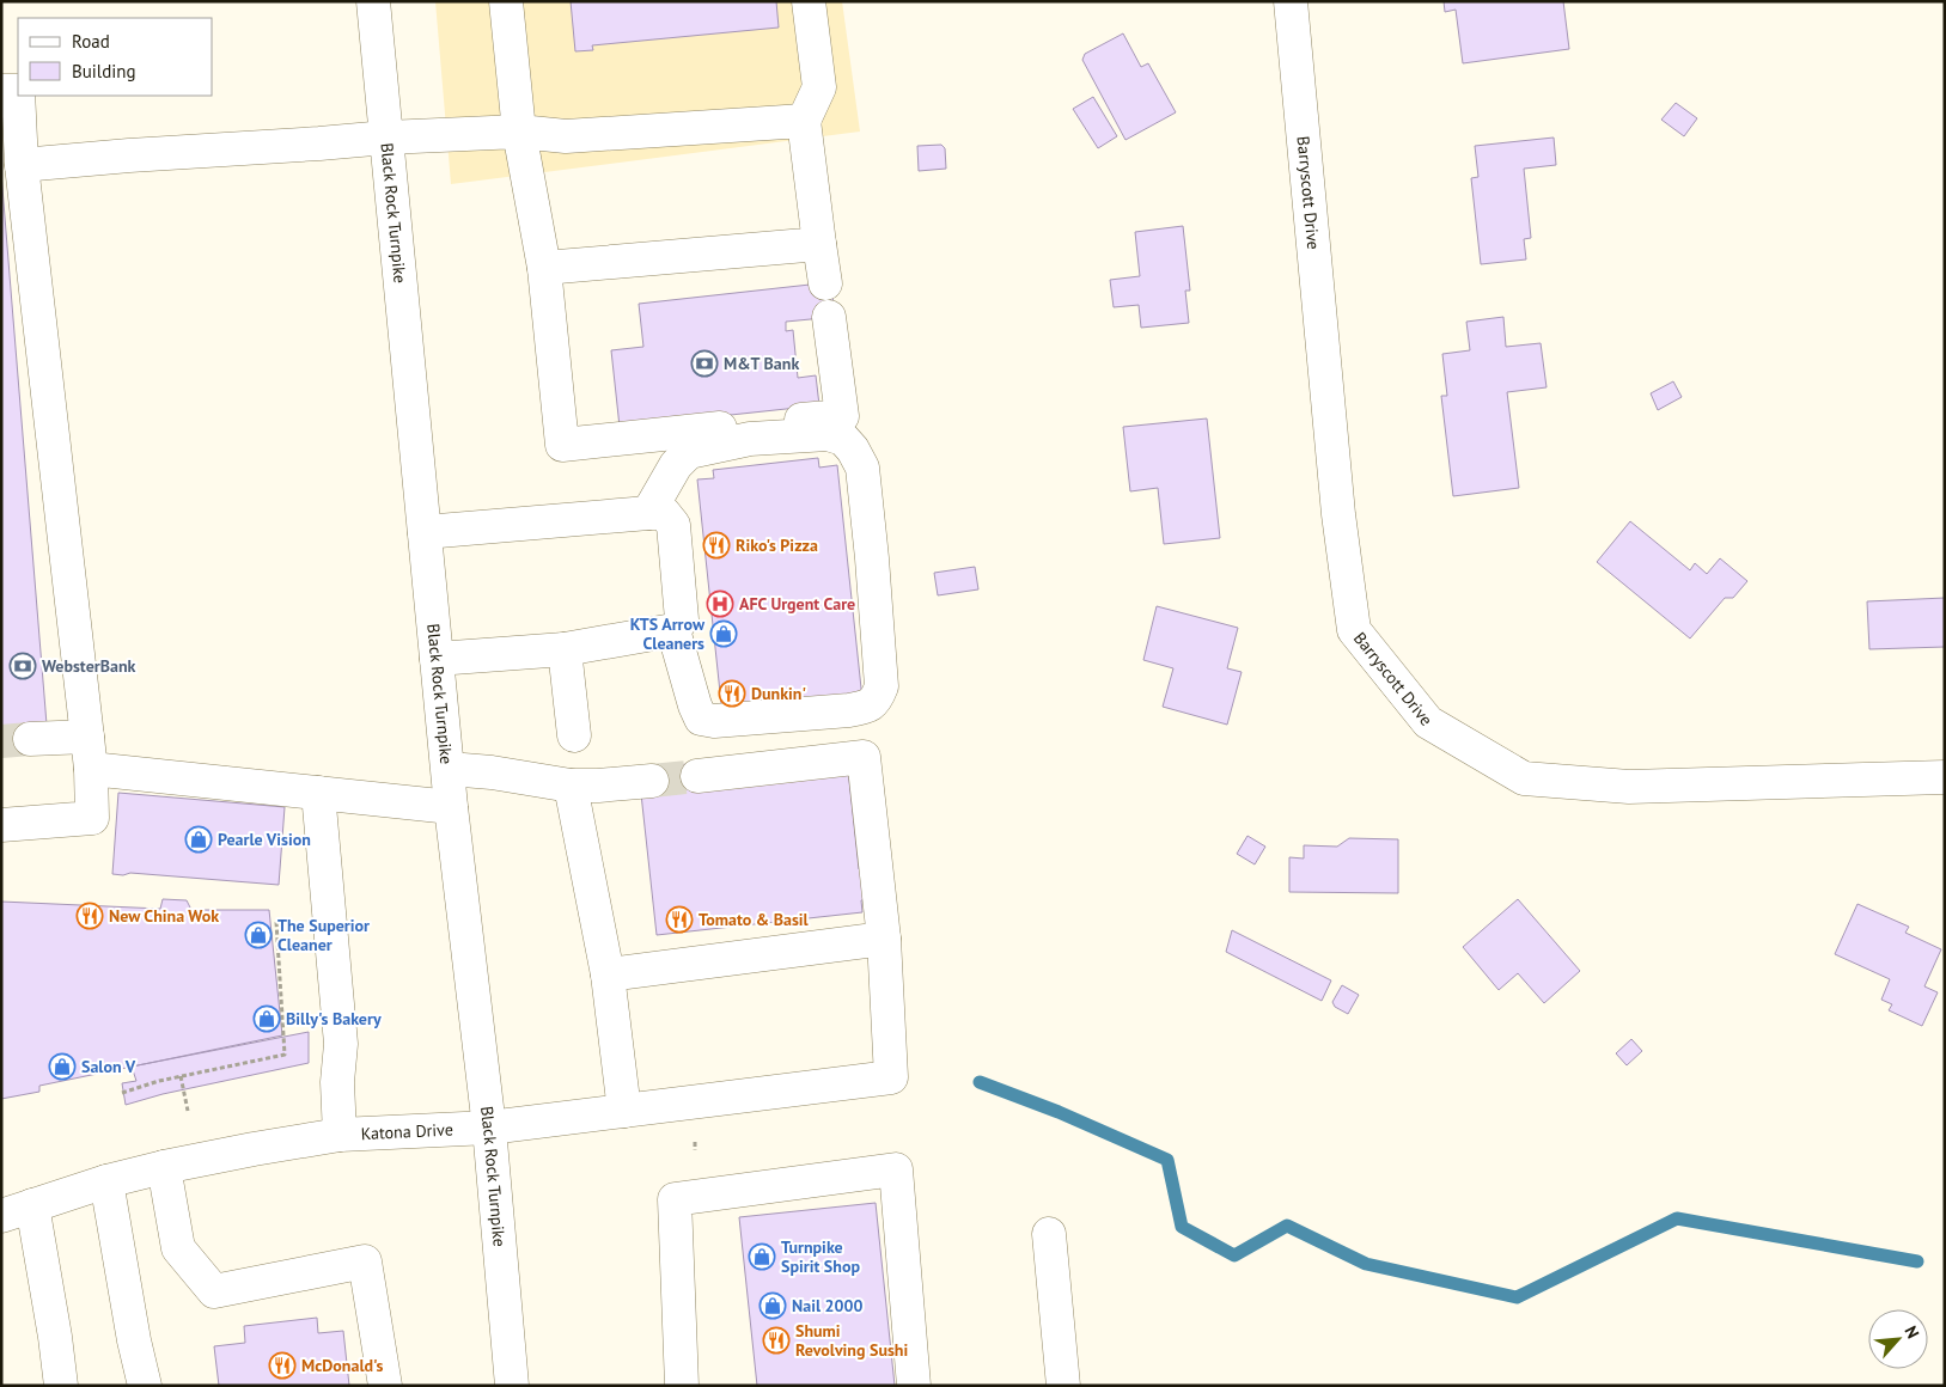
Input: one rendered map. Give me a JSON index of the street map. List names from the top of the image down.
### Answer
{
  "streets": {
    "street": ["Barryscott Drive", "Black Rock Turnpike", "Katona Drive"]
  },
  "crossings": [
    ["Black Rock Turnpike", "Katona Drive"]
  ],
  "places": {
    "bank": ["M&T Bank", "WebsterBank"],
    "restaurant": [
      "Riko's Pizza",
      "Dunkin'",
      "New China Wok",
      "Tomato & Basil",
      "Shumi Revolving Sushi",
      "McDonald's"
    ],
    "hospital": ["AFC Urgent Care"],
    "shop": [
      "KTS Arrow Cleaners",
      "Pearle Vision",
      "The Superior Cleaner",
      "Billy's Bakery",
      "Salon V",
      "Turnpike Spirit Shop",
      "Nail 2000"
    ]
  },
  "legend": ["Road", "Building"],
  "north": "top right"
}
